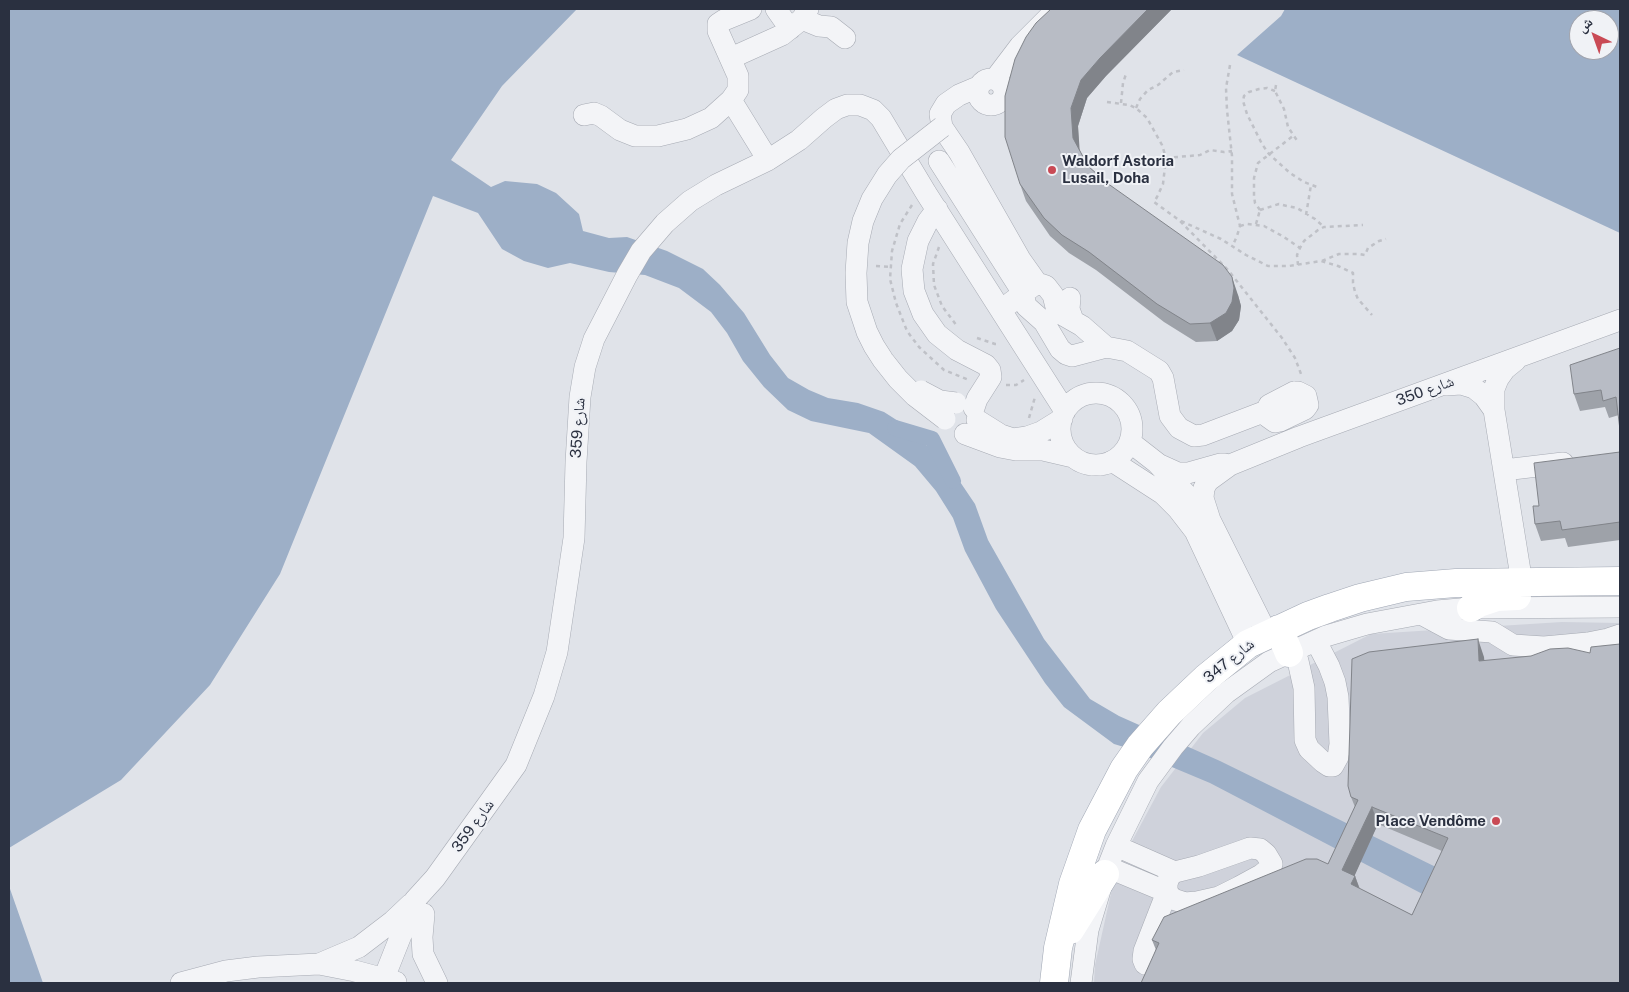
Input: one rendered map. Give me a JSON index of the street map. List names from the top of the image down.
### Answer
{
  "streets": {
    "main road": ["شارع 347"],
    "street": ["شارع 350", "شارع 359"]
  },
  "places": ["Waldorf Astoria Lusail, Doha", "Place Vendôme"],
  "north": "top left"
}
